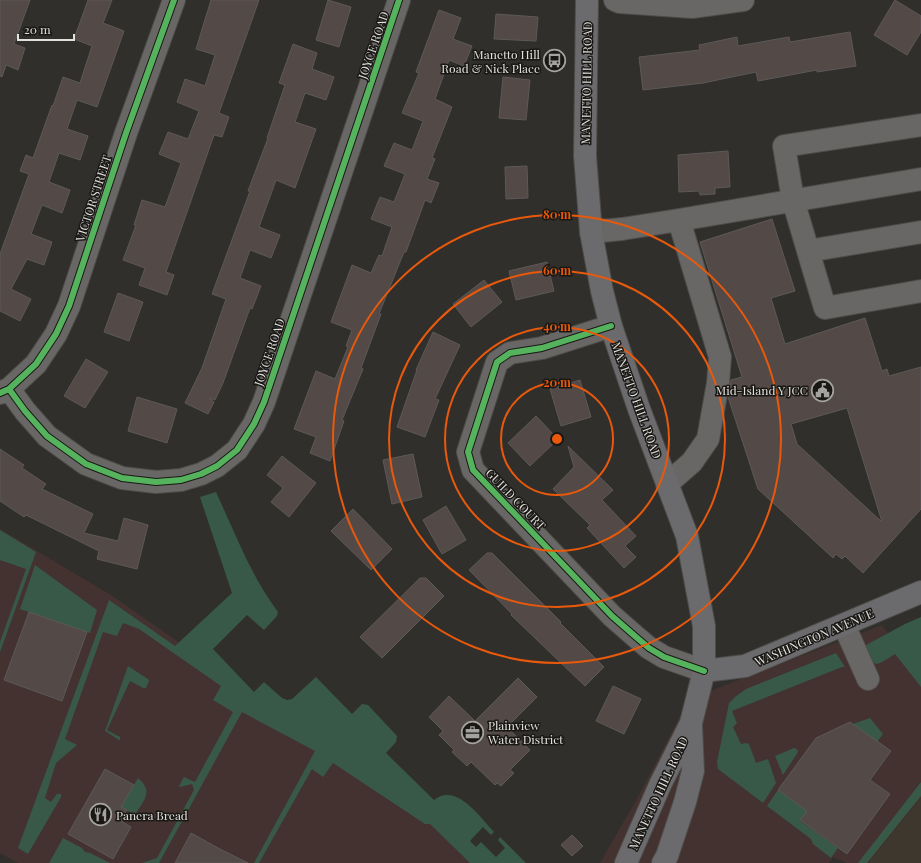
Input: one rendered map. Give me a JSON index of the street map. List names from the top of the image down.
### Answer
{
  "streets": {
    "main road": ["MANETTO HILL ROAD", "WASHINGTON AVENUE"],
    "street": ["JOYCE ROAD", "VICTOR STREET", "GUILD COURT"]
  },
  "crossings": [
    ["JOYCE ROAD", "VICTOR STREET"],
    ["MANETTO HILL ROAD", "GUILD COURT"],
    ["MANETTO HILL ROAD", "WASHINGTON AVENUE"],
    ["GUILD COURT", "WASHINGTON AVENUE"]
  ],
  "places": {
    "bus stop": ["Manetto Hill Road & Nick Place"],
    "public building": ["Mid-Island Y JCC"],
    "office": ["Plainview Water District"],
    "restaurant": ["Panera Bread"]
  },
  "scale_bar": "20 m",
  "rings": [
    "80 m",
    "60 m",
    "40 m",
    "20 m"
  ]
}
